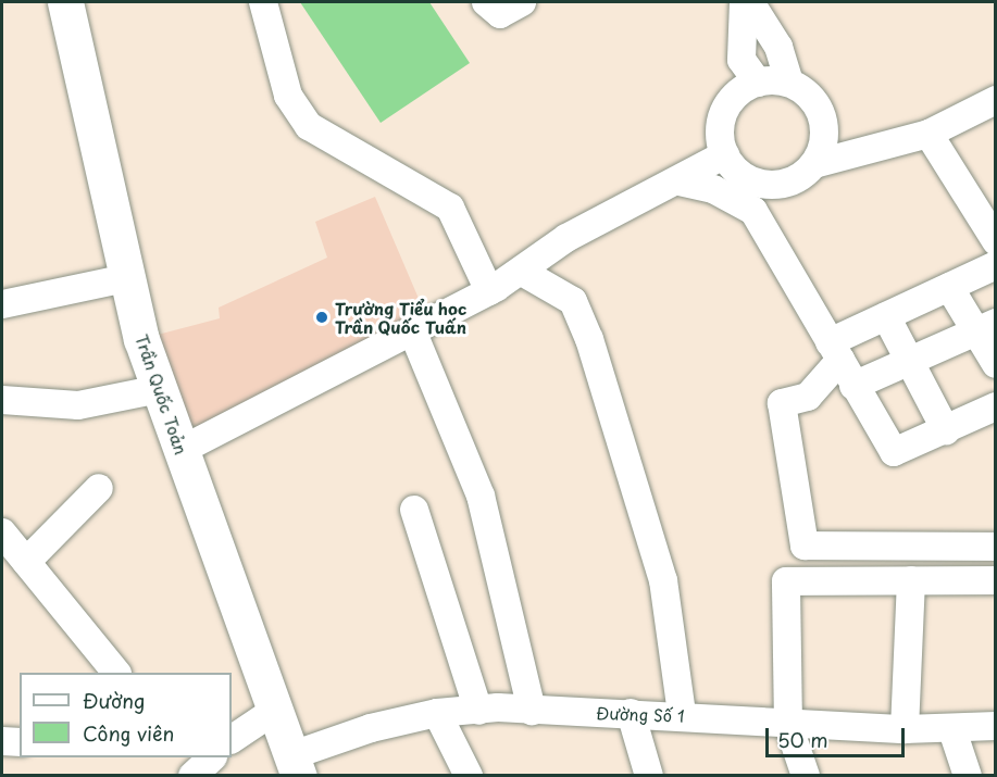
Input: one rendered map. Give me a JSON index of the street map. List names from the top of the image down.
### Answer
{
  "streets": {
    "main road": ["Trần Quốc Toản"],
    "street": ["Đường Số 1"]
  },
  "crossings": [
    ["Trần Quốc Toản", "Đường Số 1"]
  ],
  "places": ["Trường Tiểu học Trần Quốc Tuấn"],
  "legend": ["Đường", "Công viên"],
  "scale_bar": "50 m"
}
